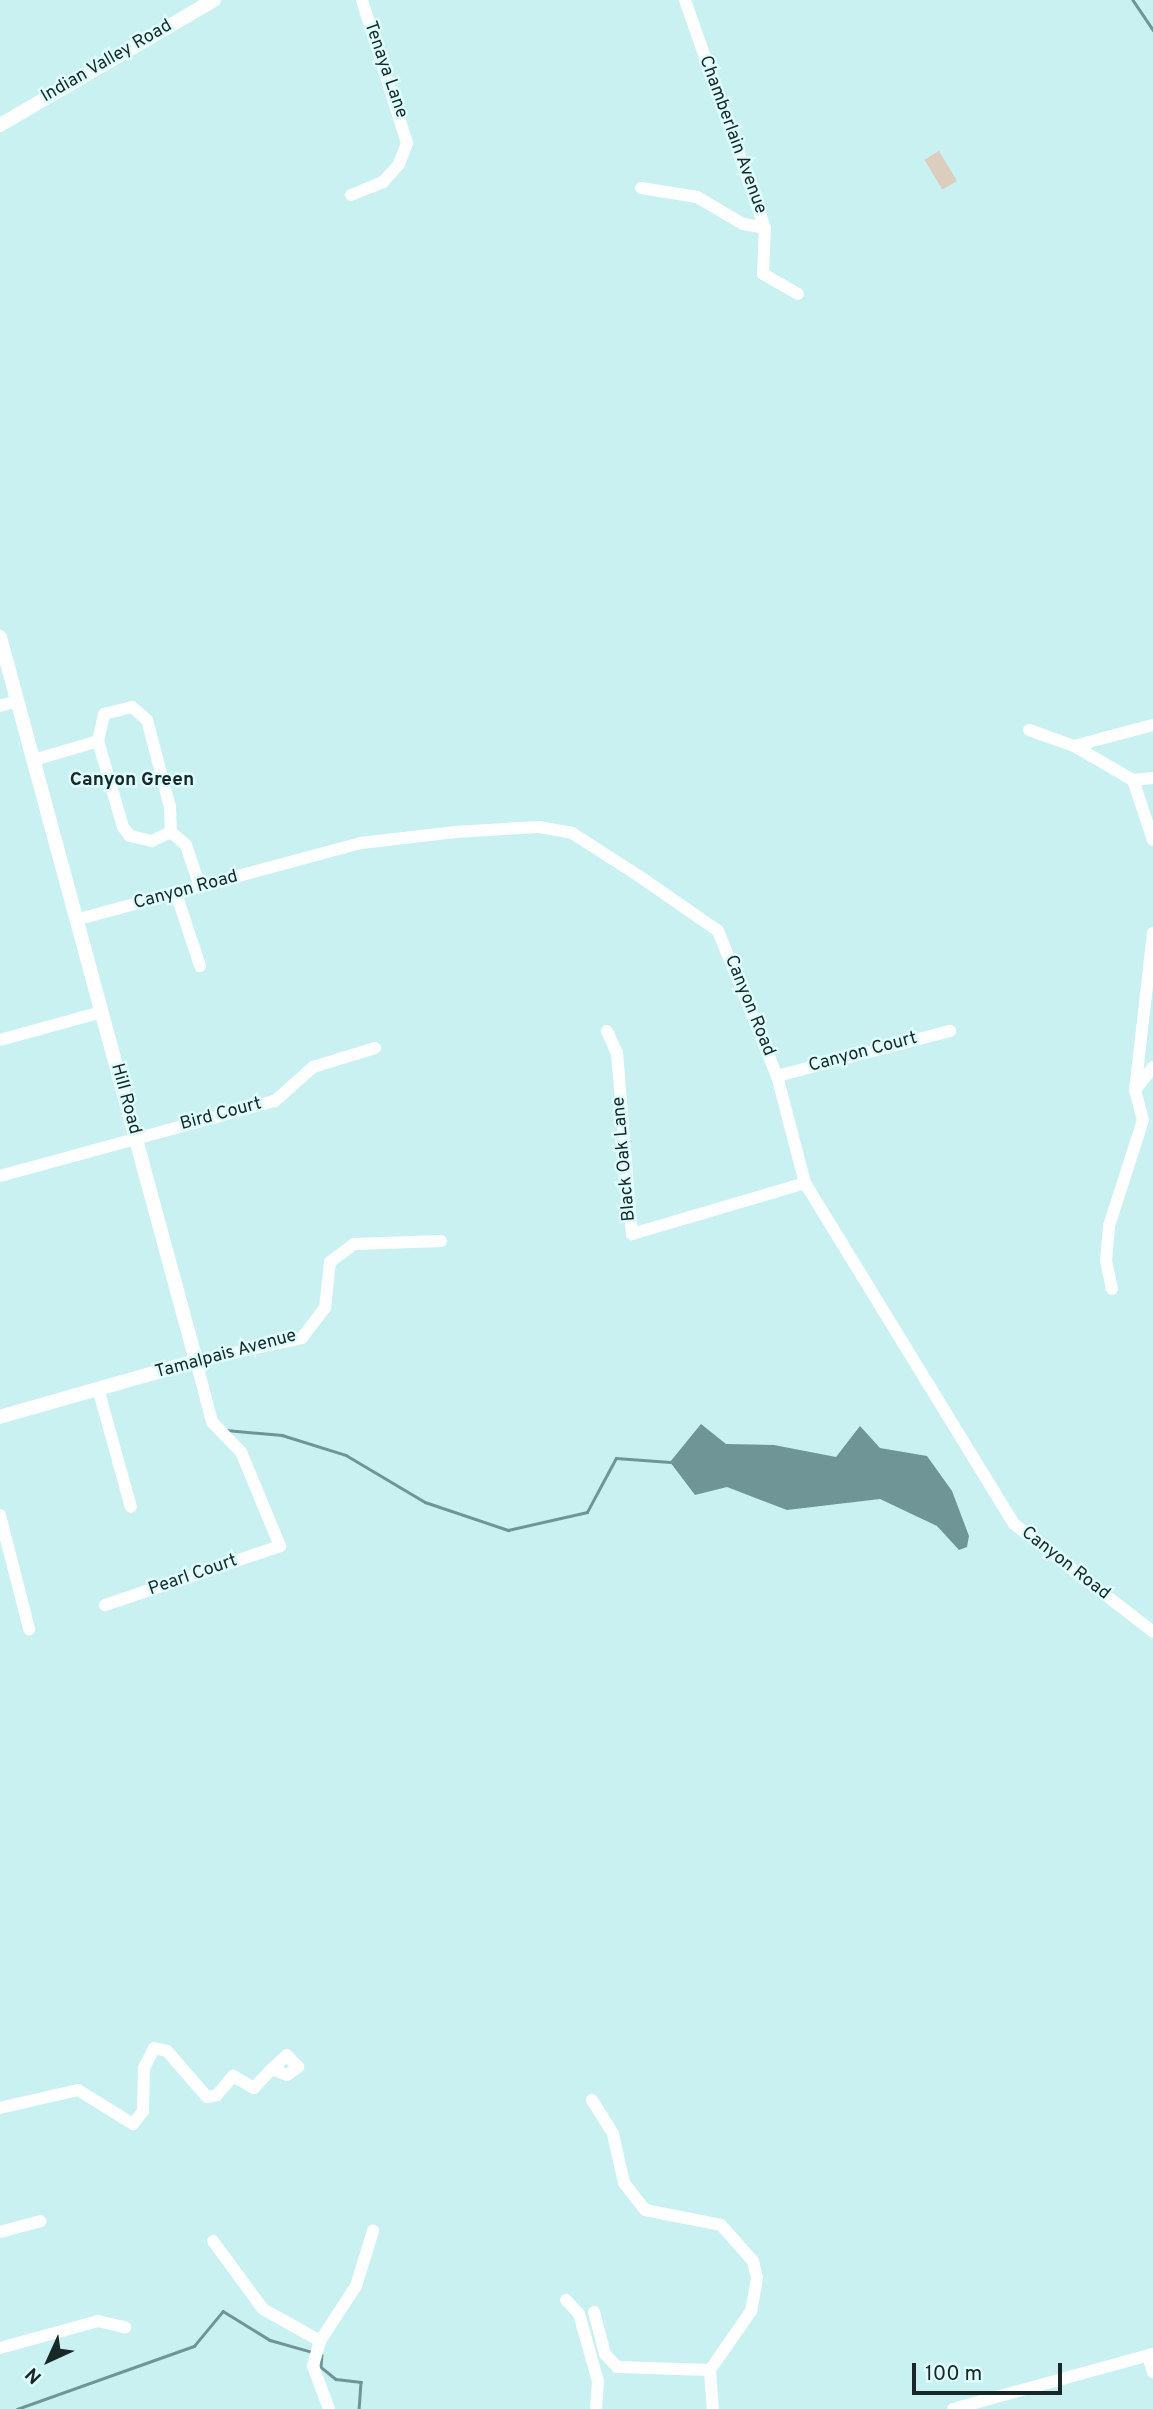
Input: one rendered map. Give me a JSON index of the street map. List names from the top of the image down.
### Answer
{
  "streets": {
    "street": [
      "Indian Valley Road",
      "Tenaya Lane",
      "Chamberlain Avenue",
      "Canyon Road",
      "Canyon Court",
      "Hill Road",
      "Bird Court",
      "Black Oak Lane",
      "Tamalpais Avenue",
      "Pearl Court"
    ]
  },
  "crossings": [
    ["Canyon Road", "Canyon Court"],
    ["Canyon Road", "Hill Road"],
    ["Canyon Road", "Black Oak Lane"],
    ["Hill Road", "Bird Court"],
    ["Hill Road", "Tamalpais Avenue"],
    ["Hill Road", "Pearl Court"]
  ],
  "districts": ["Canyon Green"],
  "scale_bar": "100 m",
  "north": "bottom left"
}
